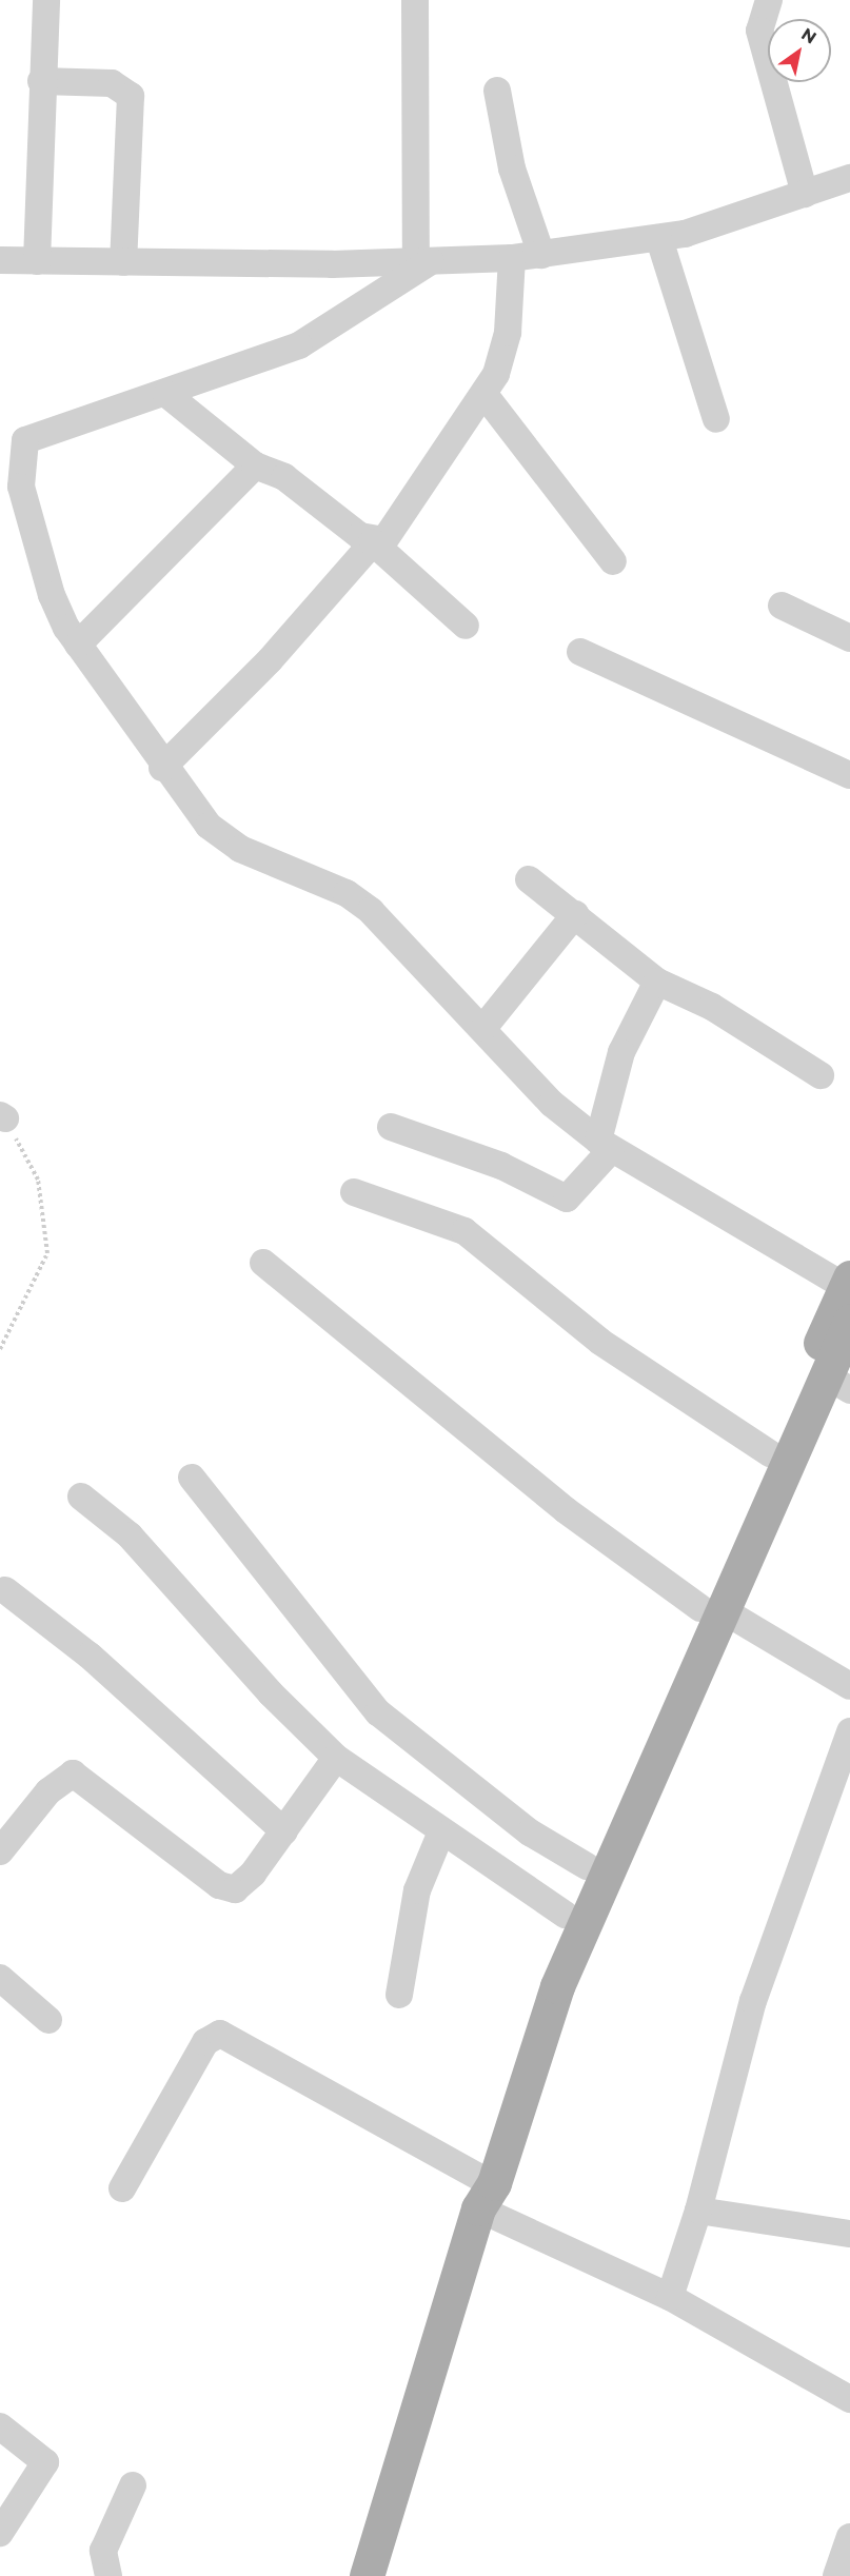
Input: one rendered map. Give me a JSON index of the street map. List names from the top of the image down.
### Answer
{
  "north": "top right"
}
